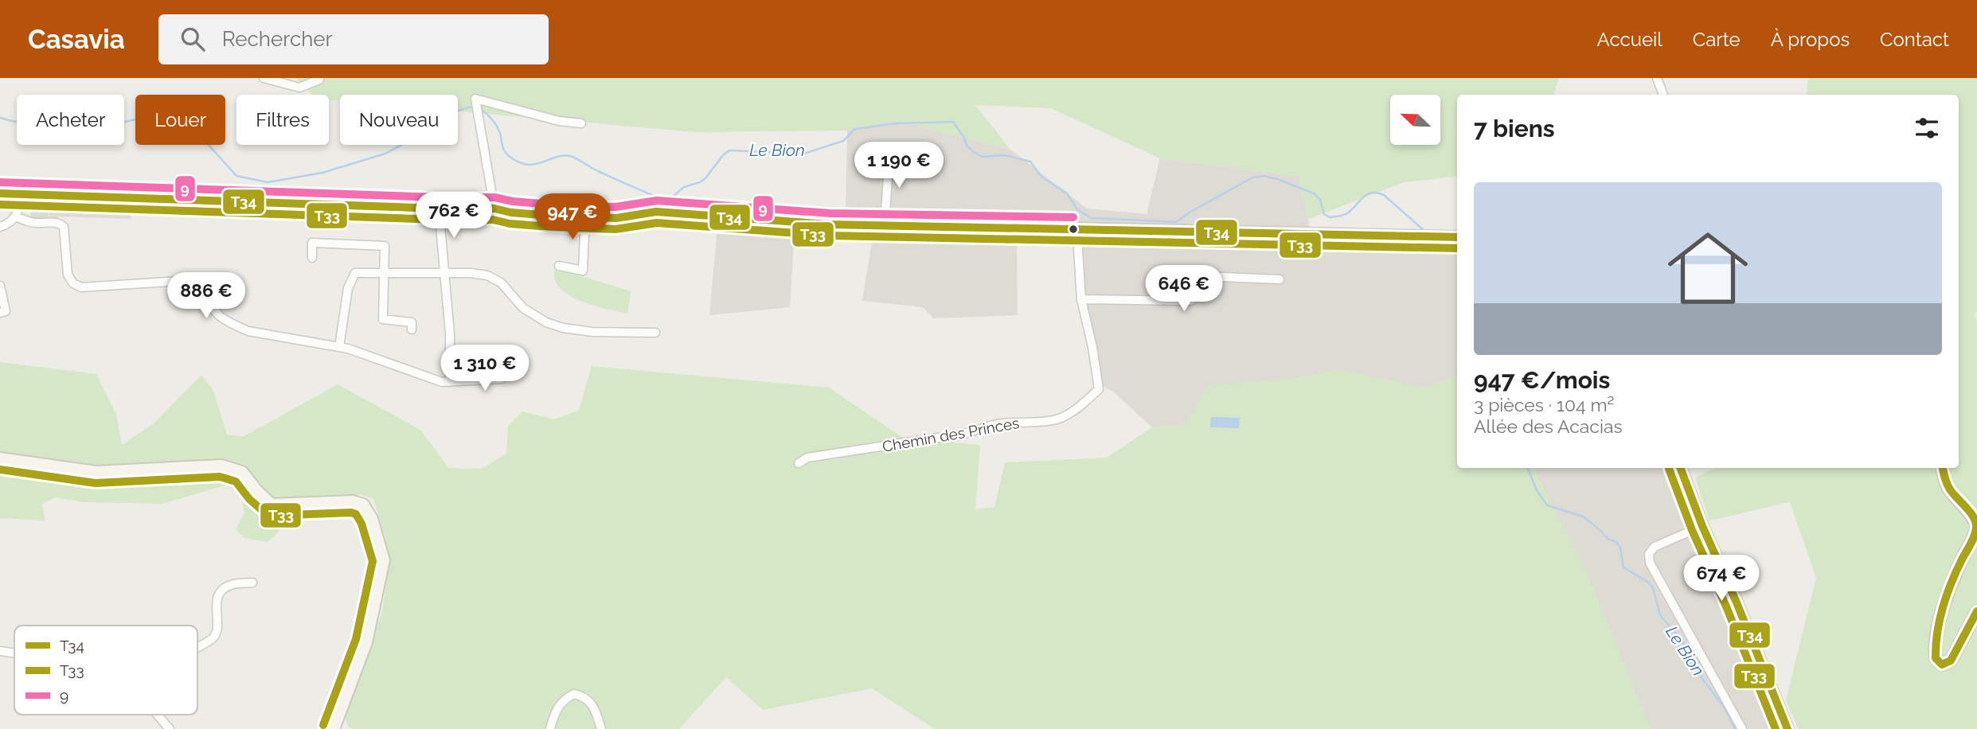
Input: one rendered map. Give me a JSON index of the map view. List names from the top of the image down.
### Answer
{
  "streets": {
    "street": ["Chemin des Princes"]
  },
  "water": ["Le Bion"],
  "lines": ["transit line 9", "transit line T34", "transit line T33"],
  "legend": ["T34", "T33", "9"],
  "north": "top left",
  "page": {
    "header": "Casavia",
    "search": "Rechercher",
    "nav": [
      "Accueil",
      "Carte",
      "À propos",
      "Contact"
    ],
    "chip": [
      "Acheter",
      "Louer",
      "Filtres",
      "Nouveau"
    ],
    "heading": "7 biens",
    "price": [
      "1 190 €",
      "762 €",
      "947 €",
      "646 €",
      "886 €",
      "1 310 €",
      "674 €"
    ],
    "list": [
      {
        "name": "947 €/mois",
        "note": "3 pièces · 104 m² · Allée des Acacias"
      }
    ]
  }
}
